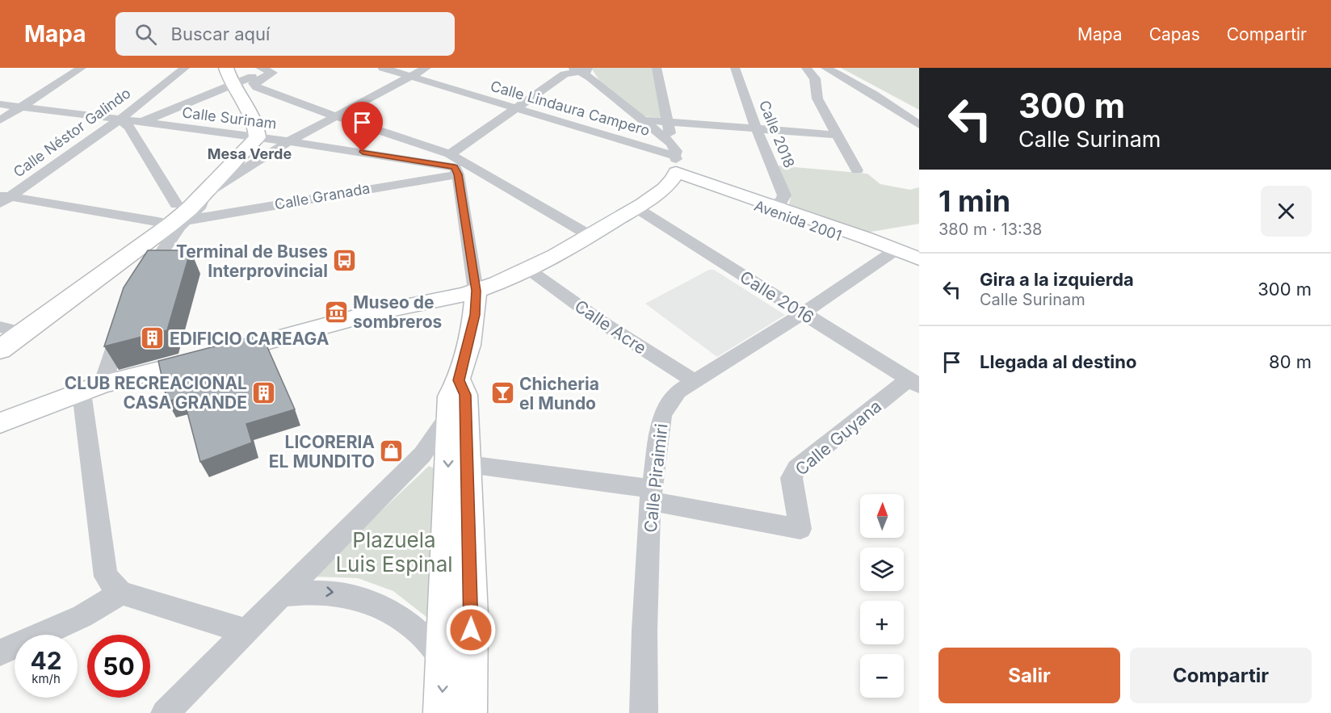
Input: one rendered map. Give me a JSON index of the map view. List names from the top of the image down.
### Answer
{
  "streets": {
    "main road": ["Avenida 2001"],
    "street": [
      "Calle Lindaura Campero",
      "Calle Surinam",
      "Calle Néstor Galindo",
      "Calle 2018",
      "Calle Granada",
      "Calle 2016",
      "Calle Acre",
      "Calle Guyana",
      "Calle Piraimiri"
    ]
  },
  "crossings": [
    ["Calle Lindaura Campero", "Calle Granada"],
    ["Calle Lindaura Campero", "Avenida 2001"],
    ["Calle Surinam", "Calle Néstor Galindo"],
    ["Calle Surinam", "Calle Granada"],
    ["Calle Néstor Galindo", "Calle Granada"],
    ["Calle 2018", "Avenida 2001"],
    ["Avenida 2001", "Calle Piraimiri"],
    ["Calle 2016", "Calle Guyana"],
    ["Calle 2016", "Calle Piraimiri"],
    ["Calle Acre", "Calle Piraimiri"],
    ["Calle Guyana", "Calle Piraimiri"]
  ],
  "districts": ["Mesa Verde"],
  "parks": ["Plazuela Luis Espinal"],
  "places": {
    "bus stop": ["Terminal de Buses Interprovincial"],
    "museum": ["Museo de sombreros"],
    "building": ["EDIFICIO CAREAGA", "CLUB RECREACIONAL CASA GRANDE"],
    "bar": ["Chicheria el Mundo"],
    "shop": ["LICORERIA EL MUNDITO"]
  },
  "north": "top",
  "page": {
    "header": "Mapa",
    "search": "Buscar aquí",
    "nav": ["Mapa", "Capas", "Compartir"],
    "turn": ["300 m", "Calle Surinam"],
    "heading": ["1 min", "380 m · 13:38"],
    "list": [
      {
        "name": "Gira a la izquierda",
        "note": "Calle Surinam",
        "value": "300 m"
      },
      {
        "name": "Llegada al destino",
        "value": "80 m"
      }
    ],
    "map_buttons": ["+", "−"],
    "speed": "42 km/h",
    "limit": "50",
    "buttons": ["Salir", "Compartir"]
  }
}
